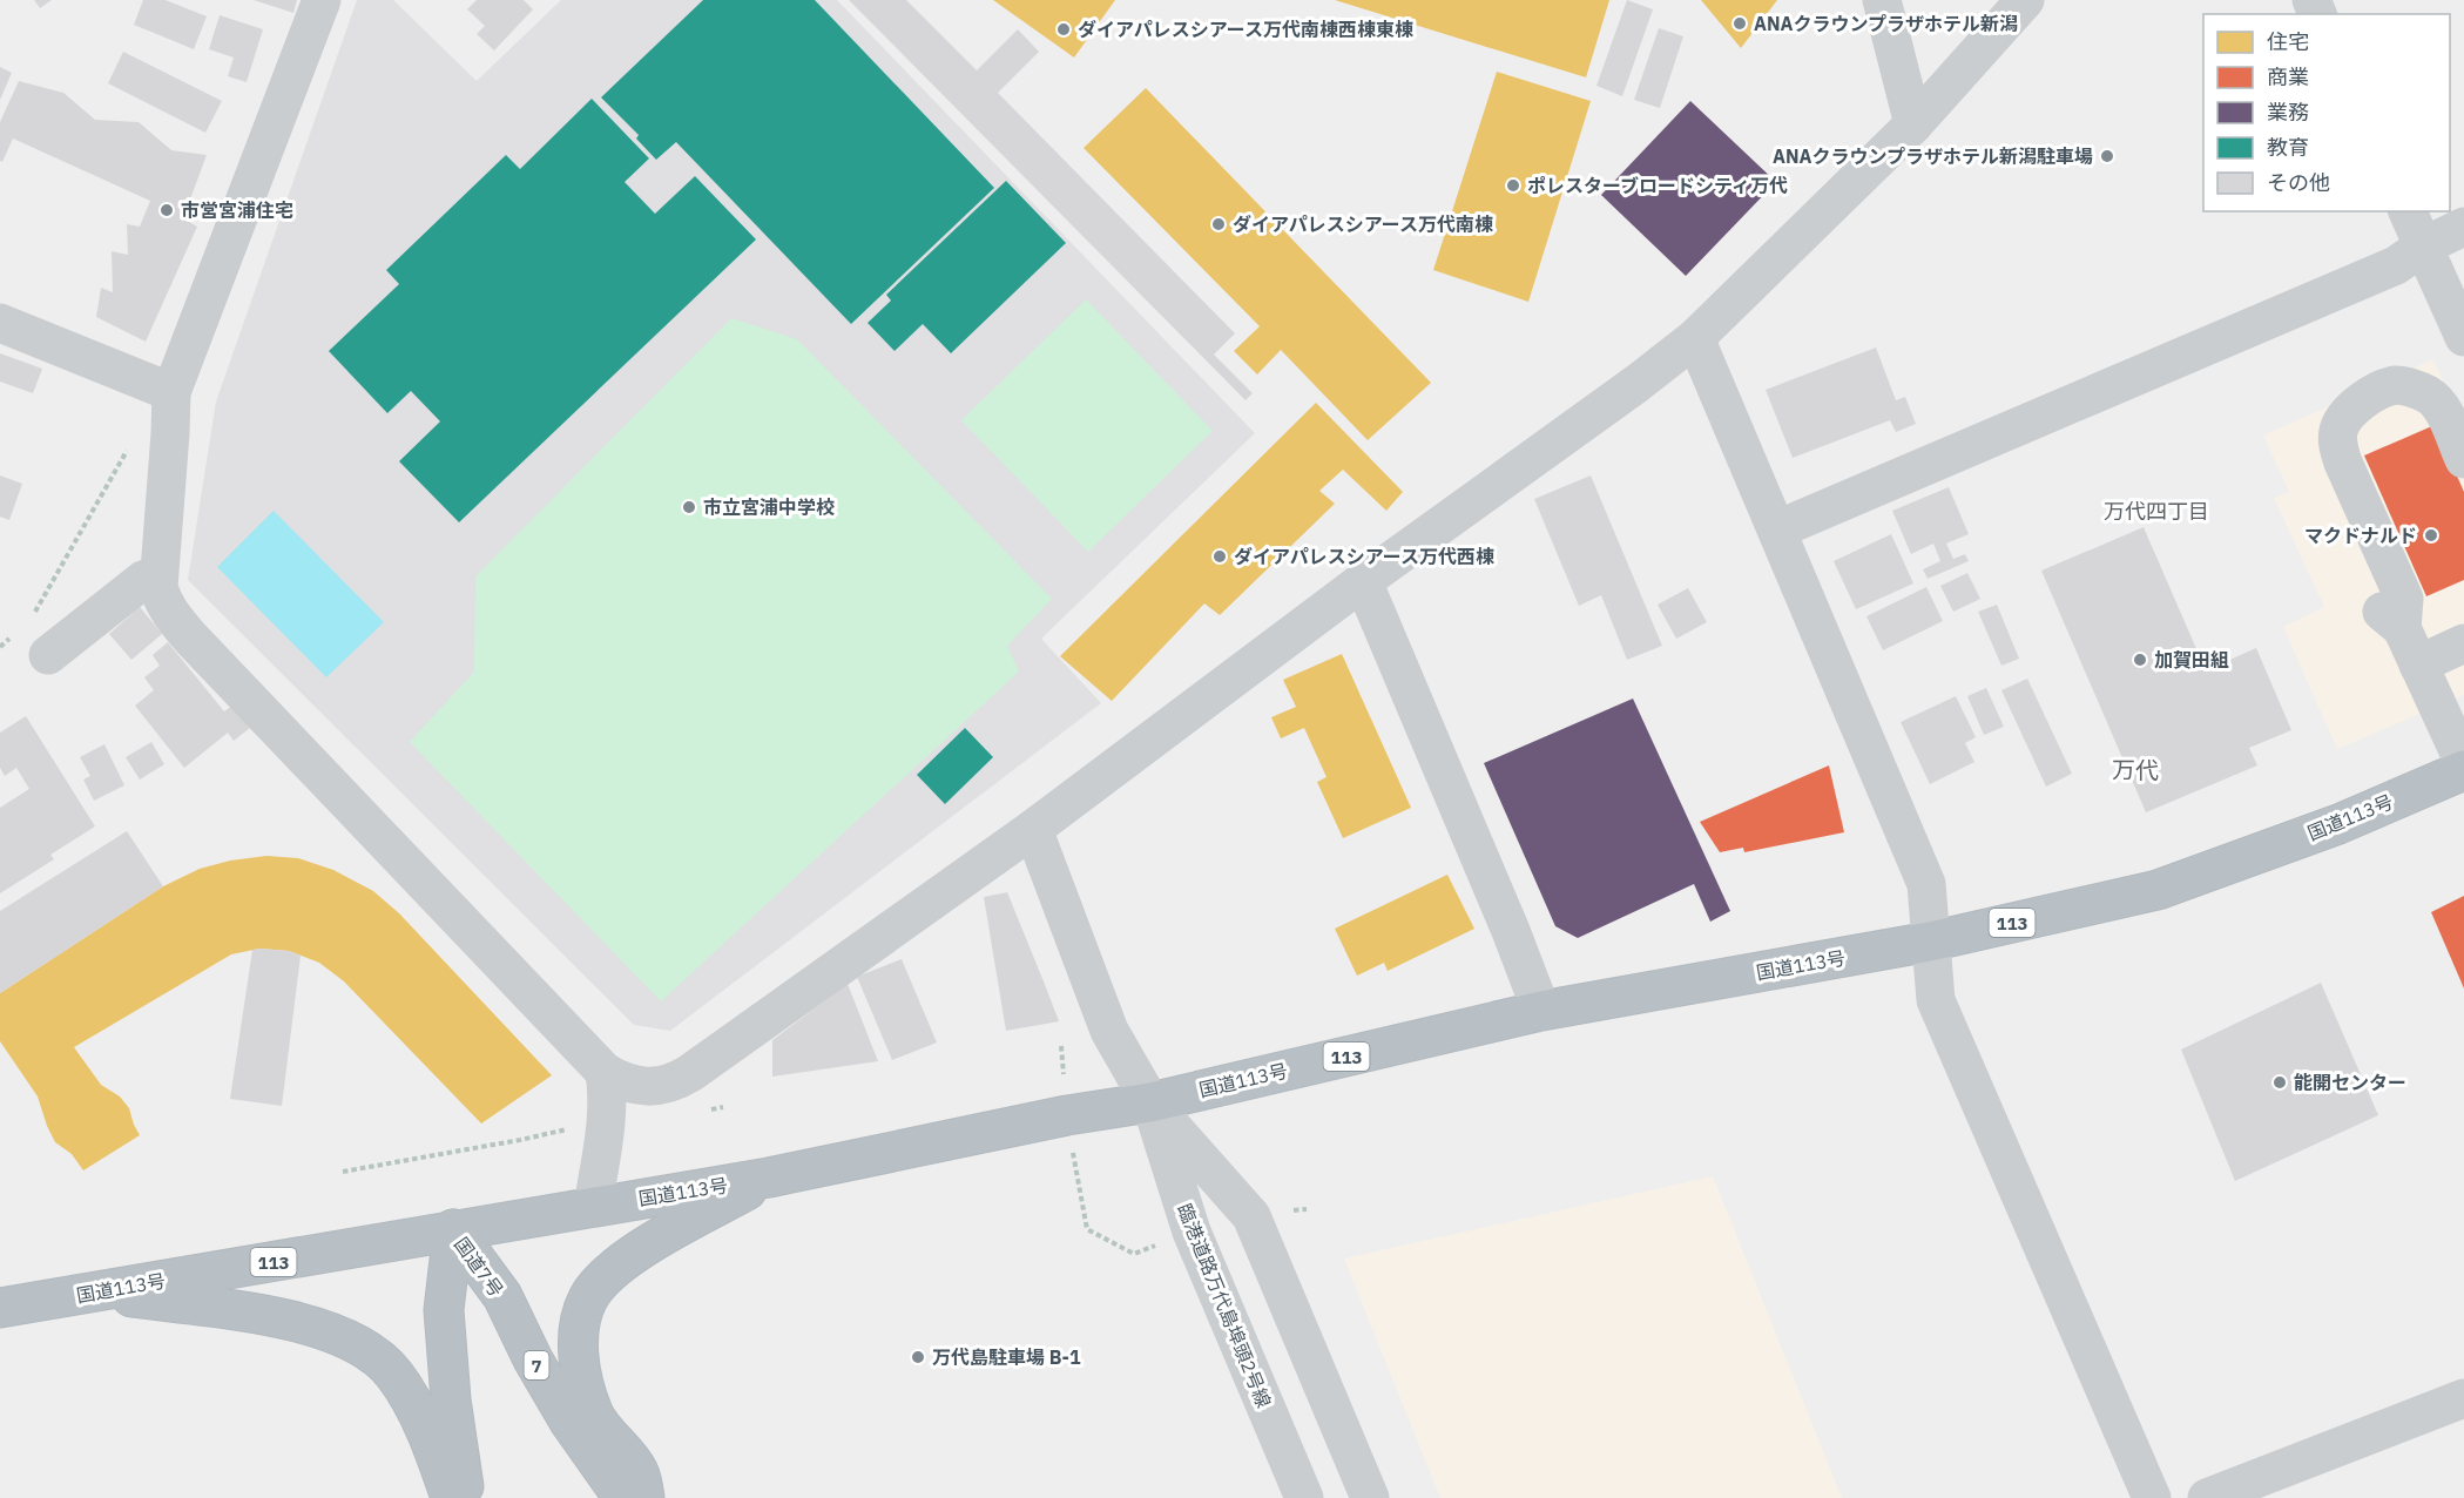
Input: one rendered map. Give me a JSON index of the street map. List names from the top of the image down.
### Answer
{
  "streets": {
    "highway": [
      "国道113号",
      "113",
      "国道7号",
      "7"
    ],
    "street": ["臨港道路万代島埠頭2号線"]
  },
  "crossings": [
    ["国道113号", "国道7号"],
    ["国道113号", "臨港道路万代島埠頭2号線"]
  ],
  "districts": ["万代四丁目", "万代"],
  "places": [
    "ANAクラウンプラザホテル新潟",
    "ダイアパレスシアース万代南棟西棟東棟",
    "ANAクラウンプラザホテル新潟駐車場",
    "ポレスターブロードシティ万代",
    "市営宮浦住宅",
    "ダイアパレスシアース万代南棟",
    "市立宮浦中学校",
    "マクドナルド",
    "ダイアパレスシアース万代西棟",
    "加賀田組",
    "能開センター",
    "万代島駐車場 B-1"
  ],
  "legend": [
    "住宅",
    "商業",
    "業務",
    "教育",
    "その他"
  ]
}
